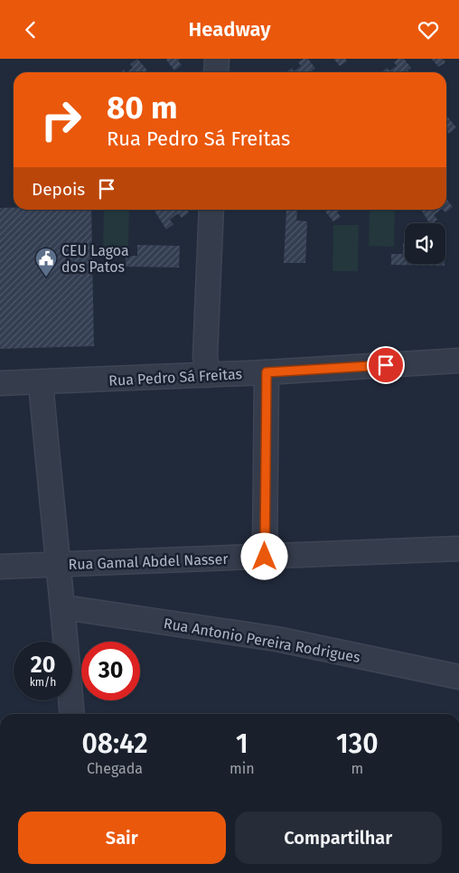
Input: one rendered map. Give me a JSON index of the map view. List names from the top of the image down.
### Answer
{
  "streets": {
    "street": ["Rua Pedro Sá Freitas", "Rua Gamal Abdel Nasser", "Rua Antonio Pereira Rodrigues"]
  },
  "places": {
    "public building": ["CEU Lagoa dos Patos"]
  },
  "page": {
    "header": "Headway",
    "turn": ["80 m", "Rua Pedro Sá Freitas"],
    "then": "Depois",
    "speed": "20 km/h",
    "limit": "30",
    "eta": [
      "08:42",
      "Chegada",
      "1",
      "min",
      "130",
      "m"
    ],
    "buttons": ["Sair", "Compartilhar"]
  }
}
